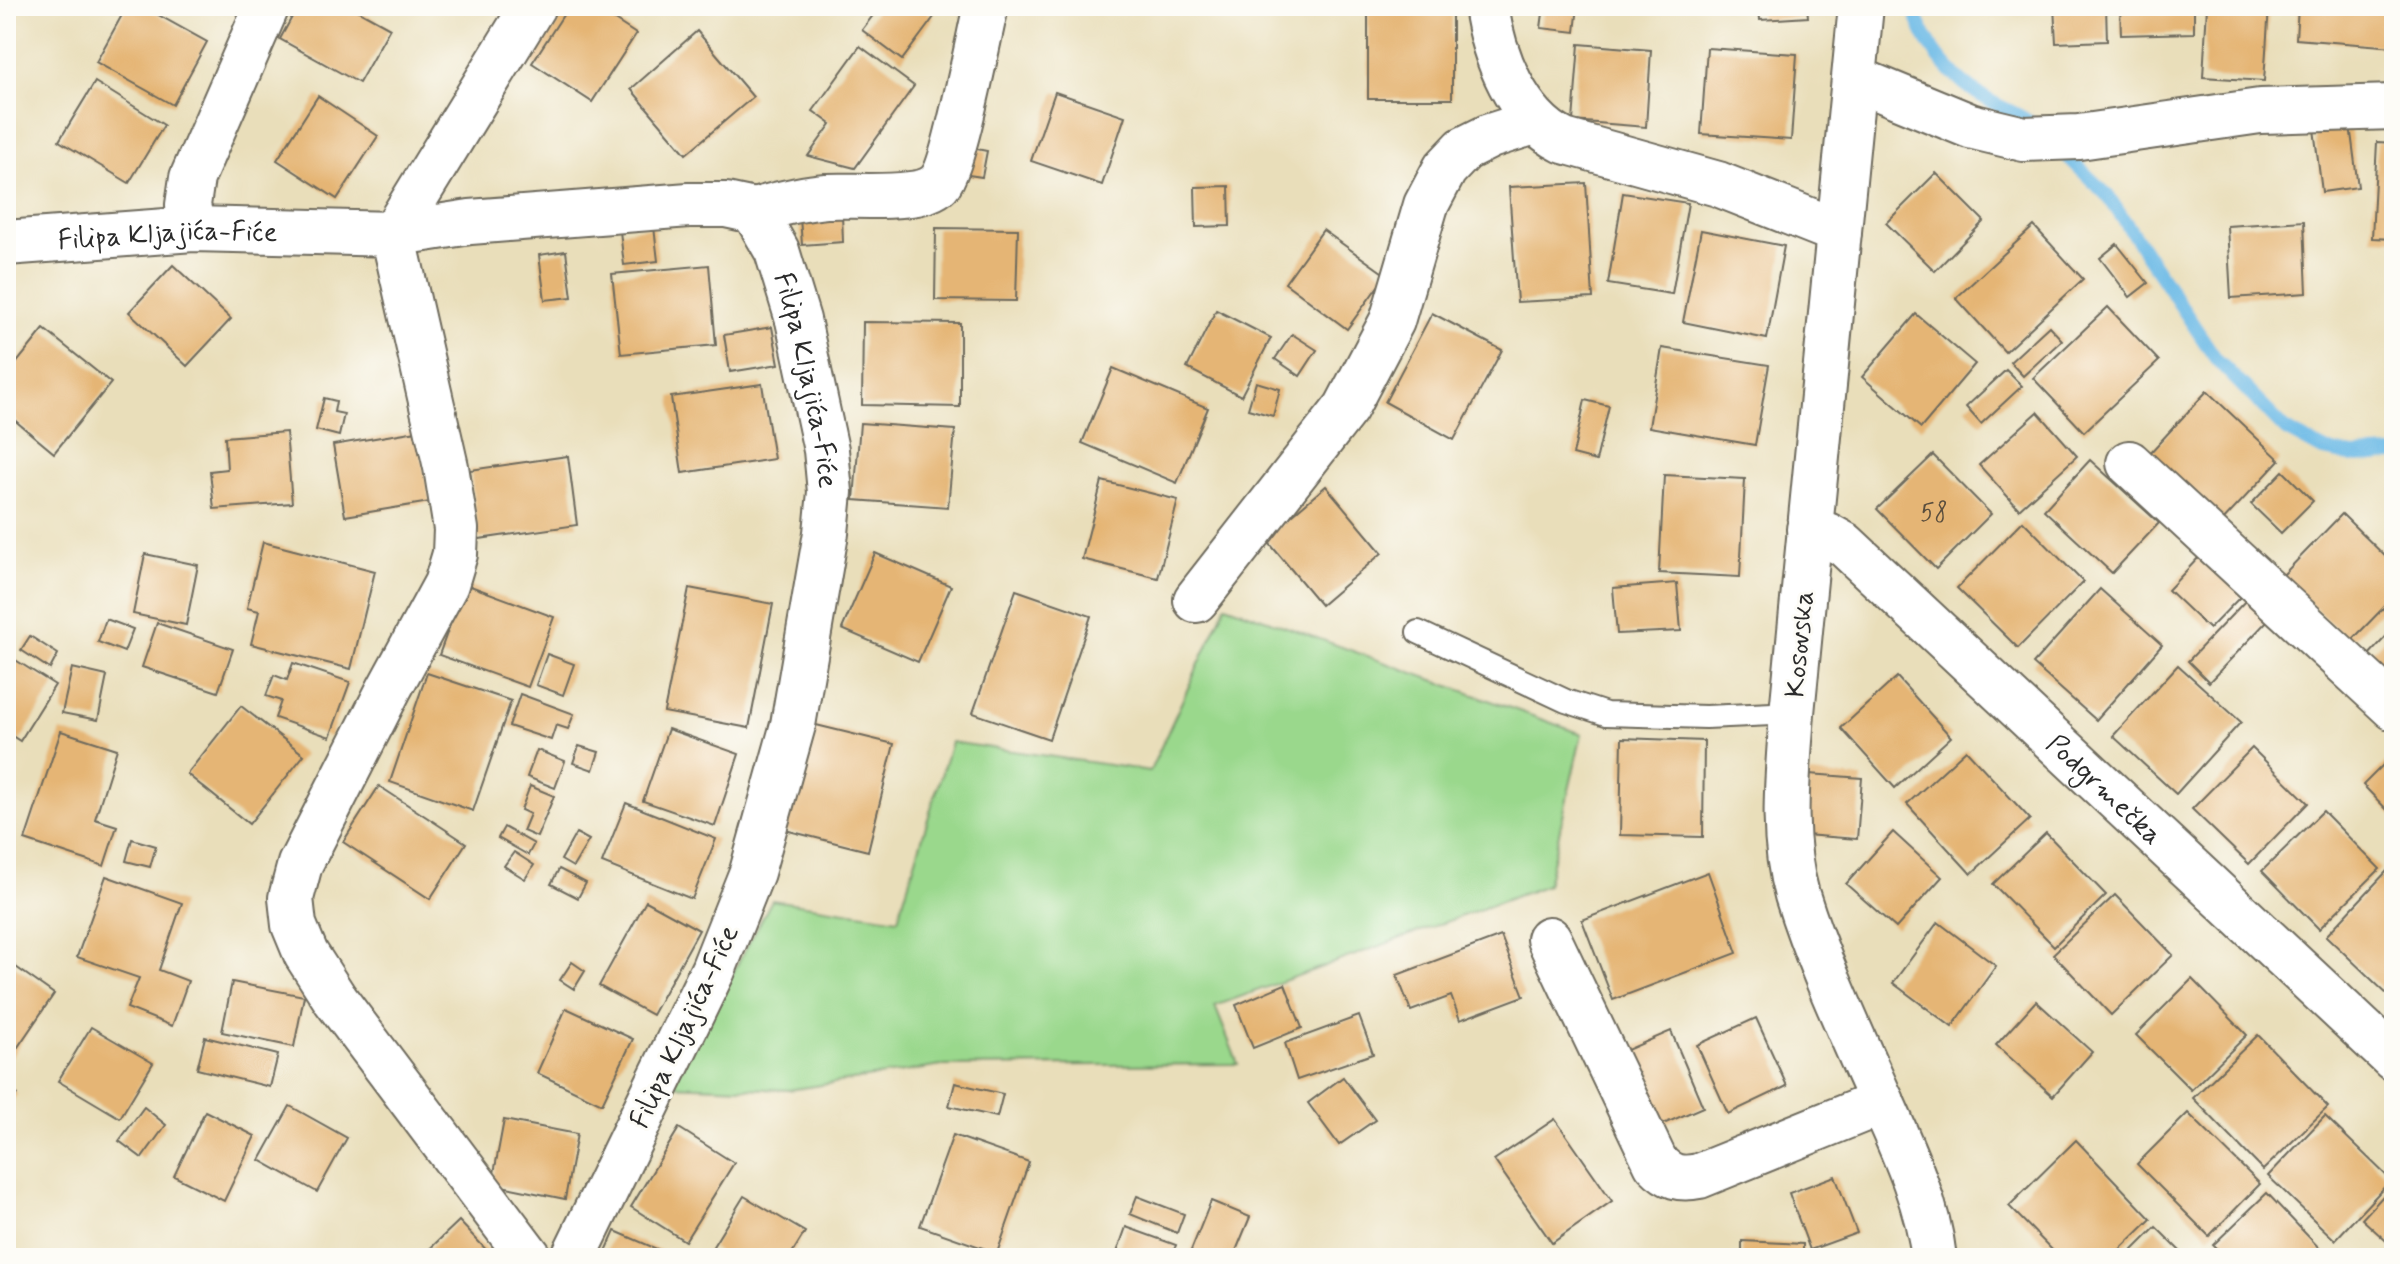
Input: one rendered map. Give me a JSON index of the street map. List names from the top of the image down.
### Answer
{
  "streets": {
    "street": ["Filipa Kljajića-Fiće", "Kosovska", "Podgrmečka"]
  },
  "crossings": [
    ["Kosovska", "Podgrmečka"]
  ],
  "house_numbers": ["58"]
}
